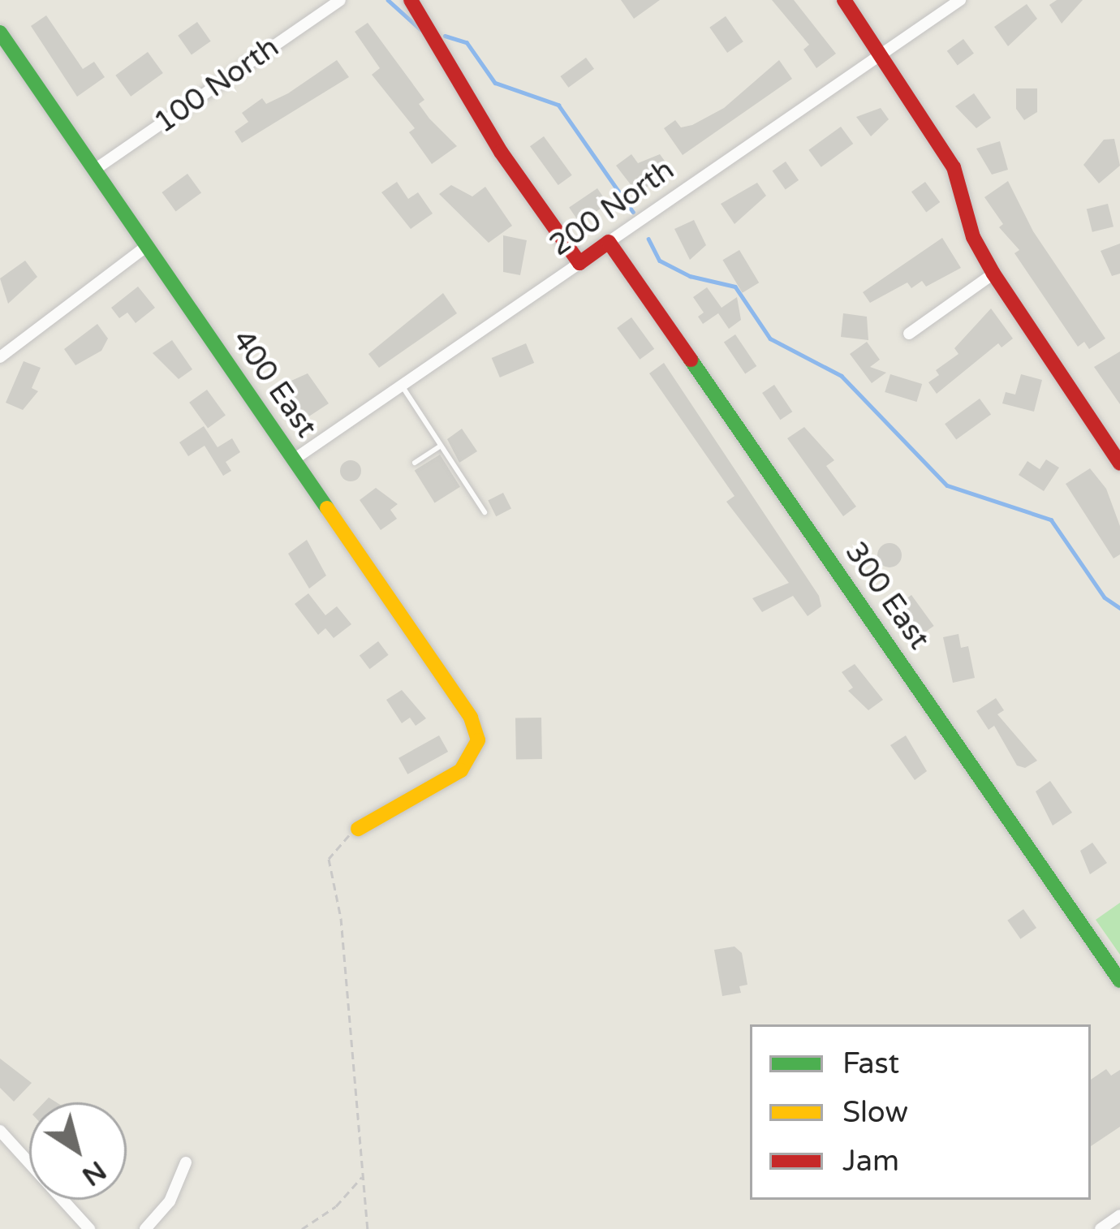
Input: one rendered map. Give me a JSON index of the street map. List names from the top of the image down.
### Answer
{
  "streets": {
    "street": [
      "100 North",
      "200 North",
      "400 East",
      "300 East"
    ]
  },
  "crossings": [
    ["100 North", "400 East"],
    ["200 North", "400 East"],
    ["200 North", "300 East"]
  ],
  "legend": ["Fast", "Slow", "Jam"],
  "north": "bottom right"
}
